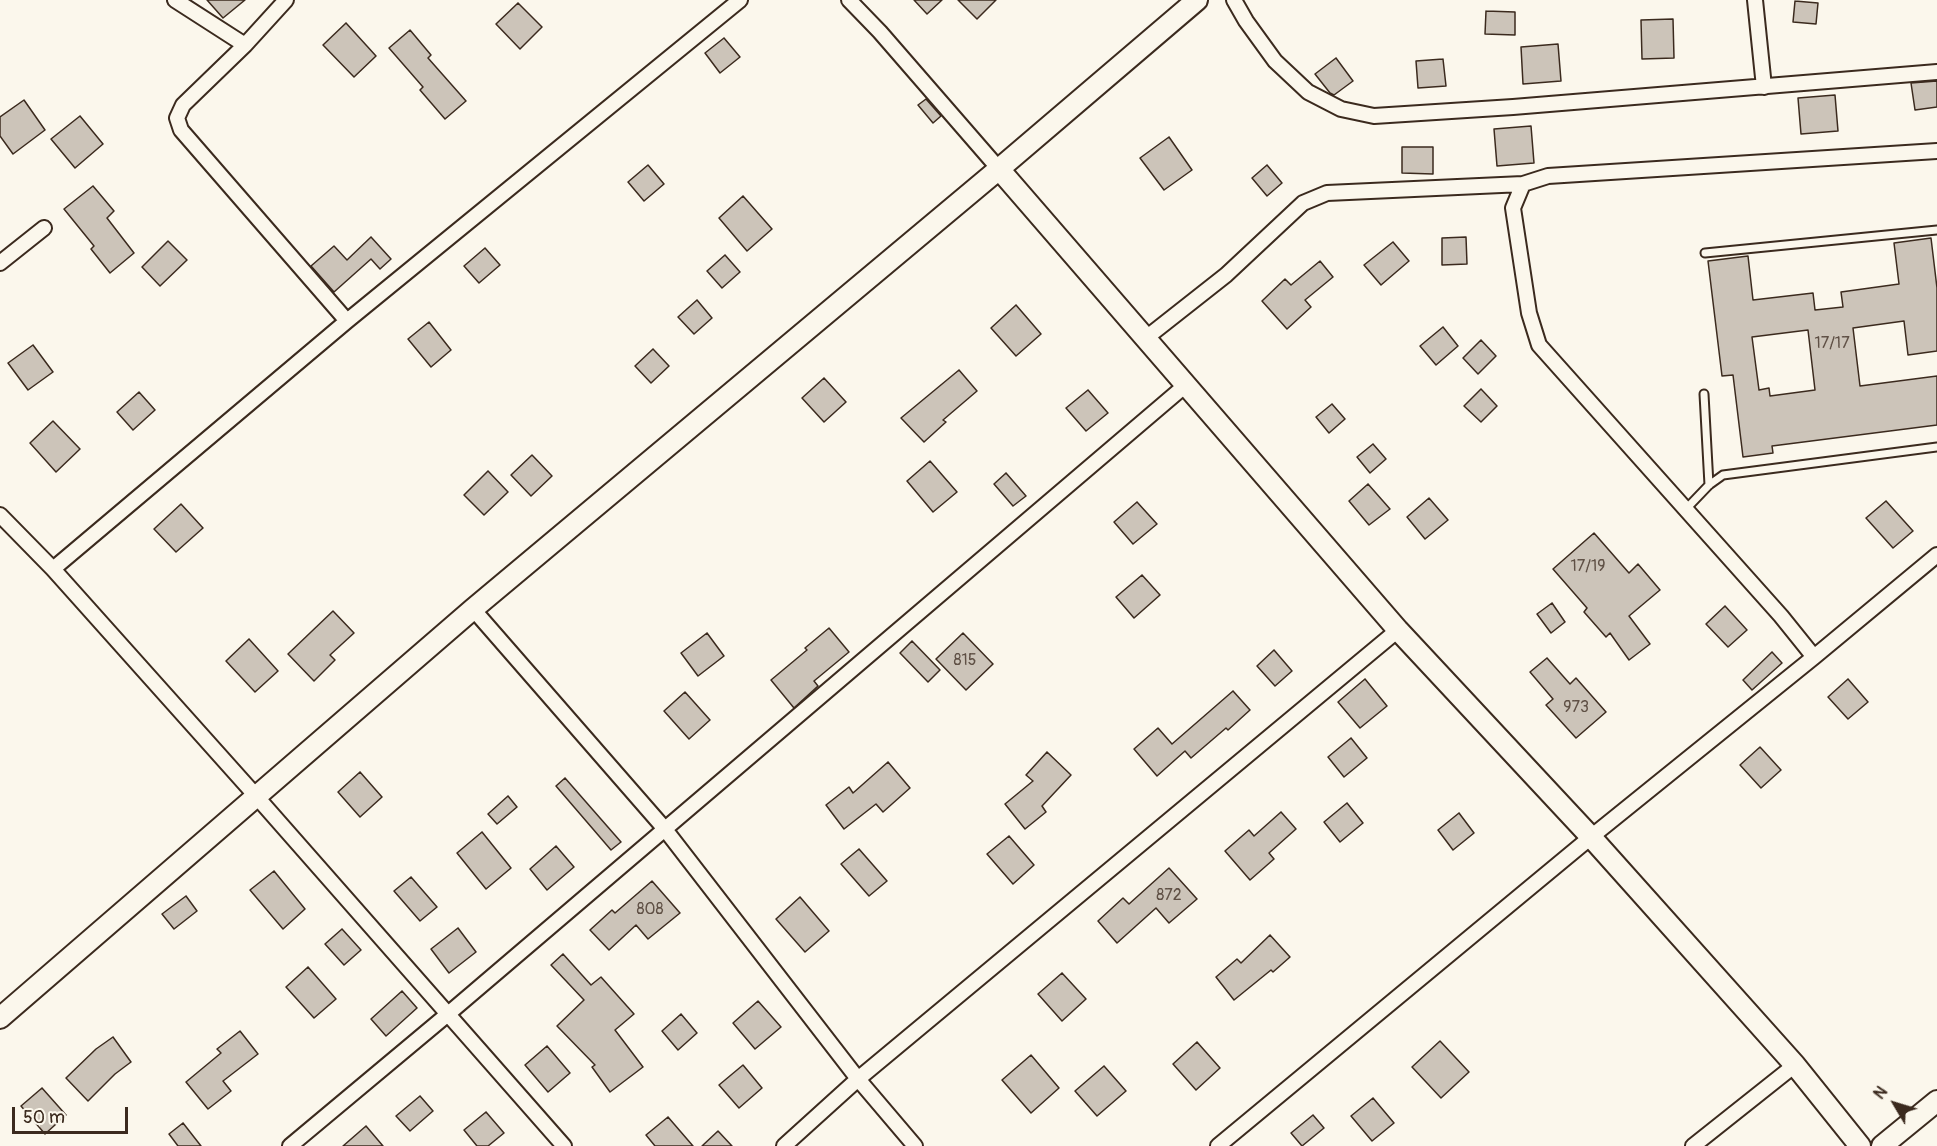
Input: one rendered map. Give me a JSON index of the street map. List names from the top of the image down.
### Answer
{
  "house_numbers": [
    "17/17",
    "17/19",
    "815",
    "973",
    "872",
    "808"
  ],
  "scale_bar": "50 m",
  "north": "top left"
}
